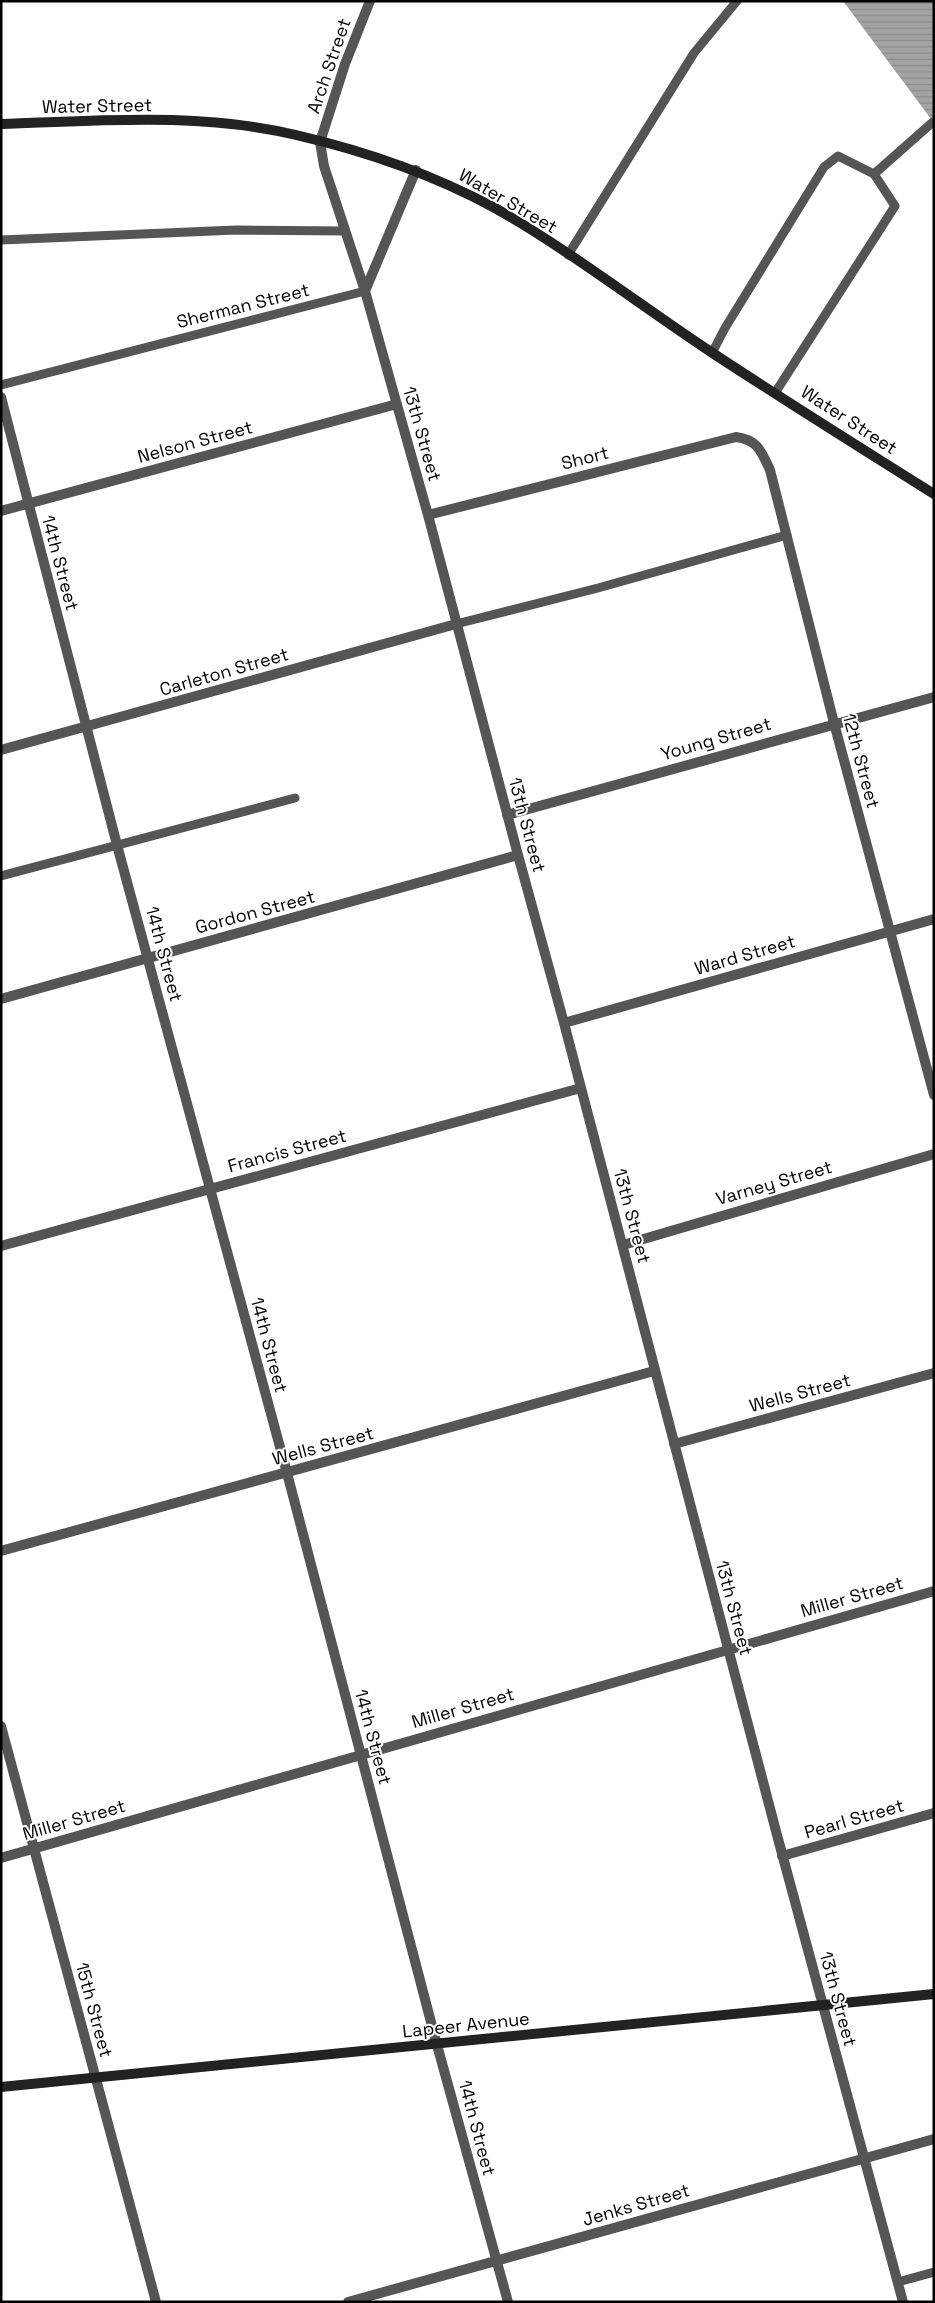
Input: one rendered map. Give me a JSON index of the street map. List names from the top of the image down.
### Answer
{
  "streets": {
    "street": [
      "Arch Street",
      "Water Street",
      "13th Street",
      "Nelson Street",
      "Short",
      "14th Street",
      "Carleton Street",
      "Young Street",
      "12th Street",
      "Gordon Street",
      "Ward Street",
      "Francis Street",
      "Varney Street",
      "Wells Street",
      "Miller Street",
      "Pearl Street",
      "15th Street",
      "Lapeer Avenue",
      "Jenks Street"
    ],
    "lane": ["Sherman Street"]
  },
  "crossings": [
    ["Arch Street", "Water Street"],
    ["Arch Street", "13th Street"],
    ["Water Street", "13th Street"],
    ["Sherman Street", "13th Street"],
    ["13th Street", "Nelson Street"],
    ["13th Street", "Short"],
    ["13th Street", "Carleton Street"],
    ["13th Street", "Young Street"],
    ["13th Street", "Gordon Street"],
    ["13th Street", "Ward Street"],
    ["13th Street", "Francis Street"],
    ["13th Street", "Varney Street"],
    ["13th Street", "Wells Street"],
    ["13th Street", "Miller Street"],
    ["13th Street", "Pearl Street"],
    ["13th Street", "Lapeer Avenue"],
    ["13th Street", "Jenks Street"],
    ["Nelson Street", "14th Street"],
    ["Short", "12th Street"],
    ["14th Street", "Carleton Street"],
    ["14th Street", "Gordon Street"],
    ["14th Street", "Francis Street"],
    ["14th Street", "Wells Street"],
    ["14th Street", "Miller Street"],
    ["14th Street", "Lapeer Avenue"],
    ["14th Street", "Jenks Street"],
    ["Young Street", "12th Street"],
    ["12th Street", "Ward Street"],
    ["Miller Street", "15th Street"],
    ["15th Street", "Lapeer Avenue"]
  ]
}
